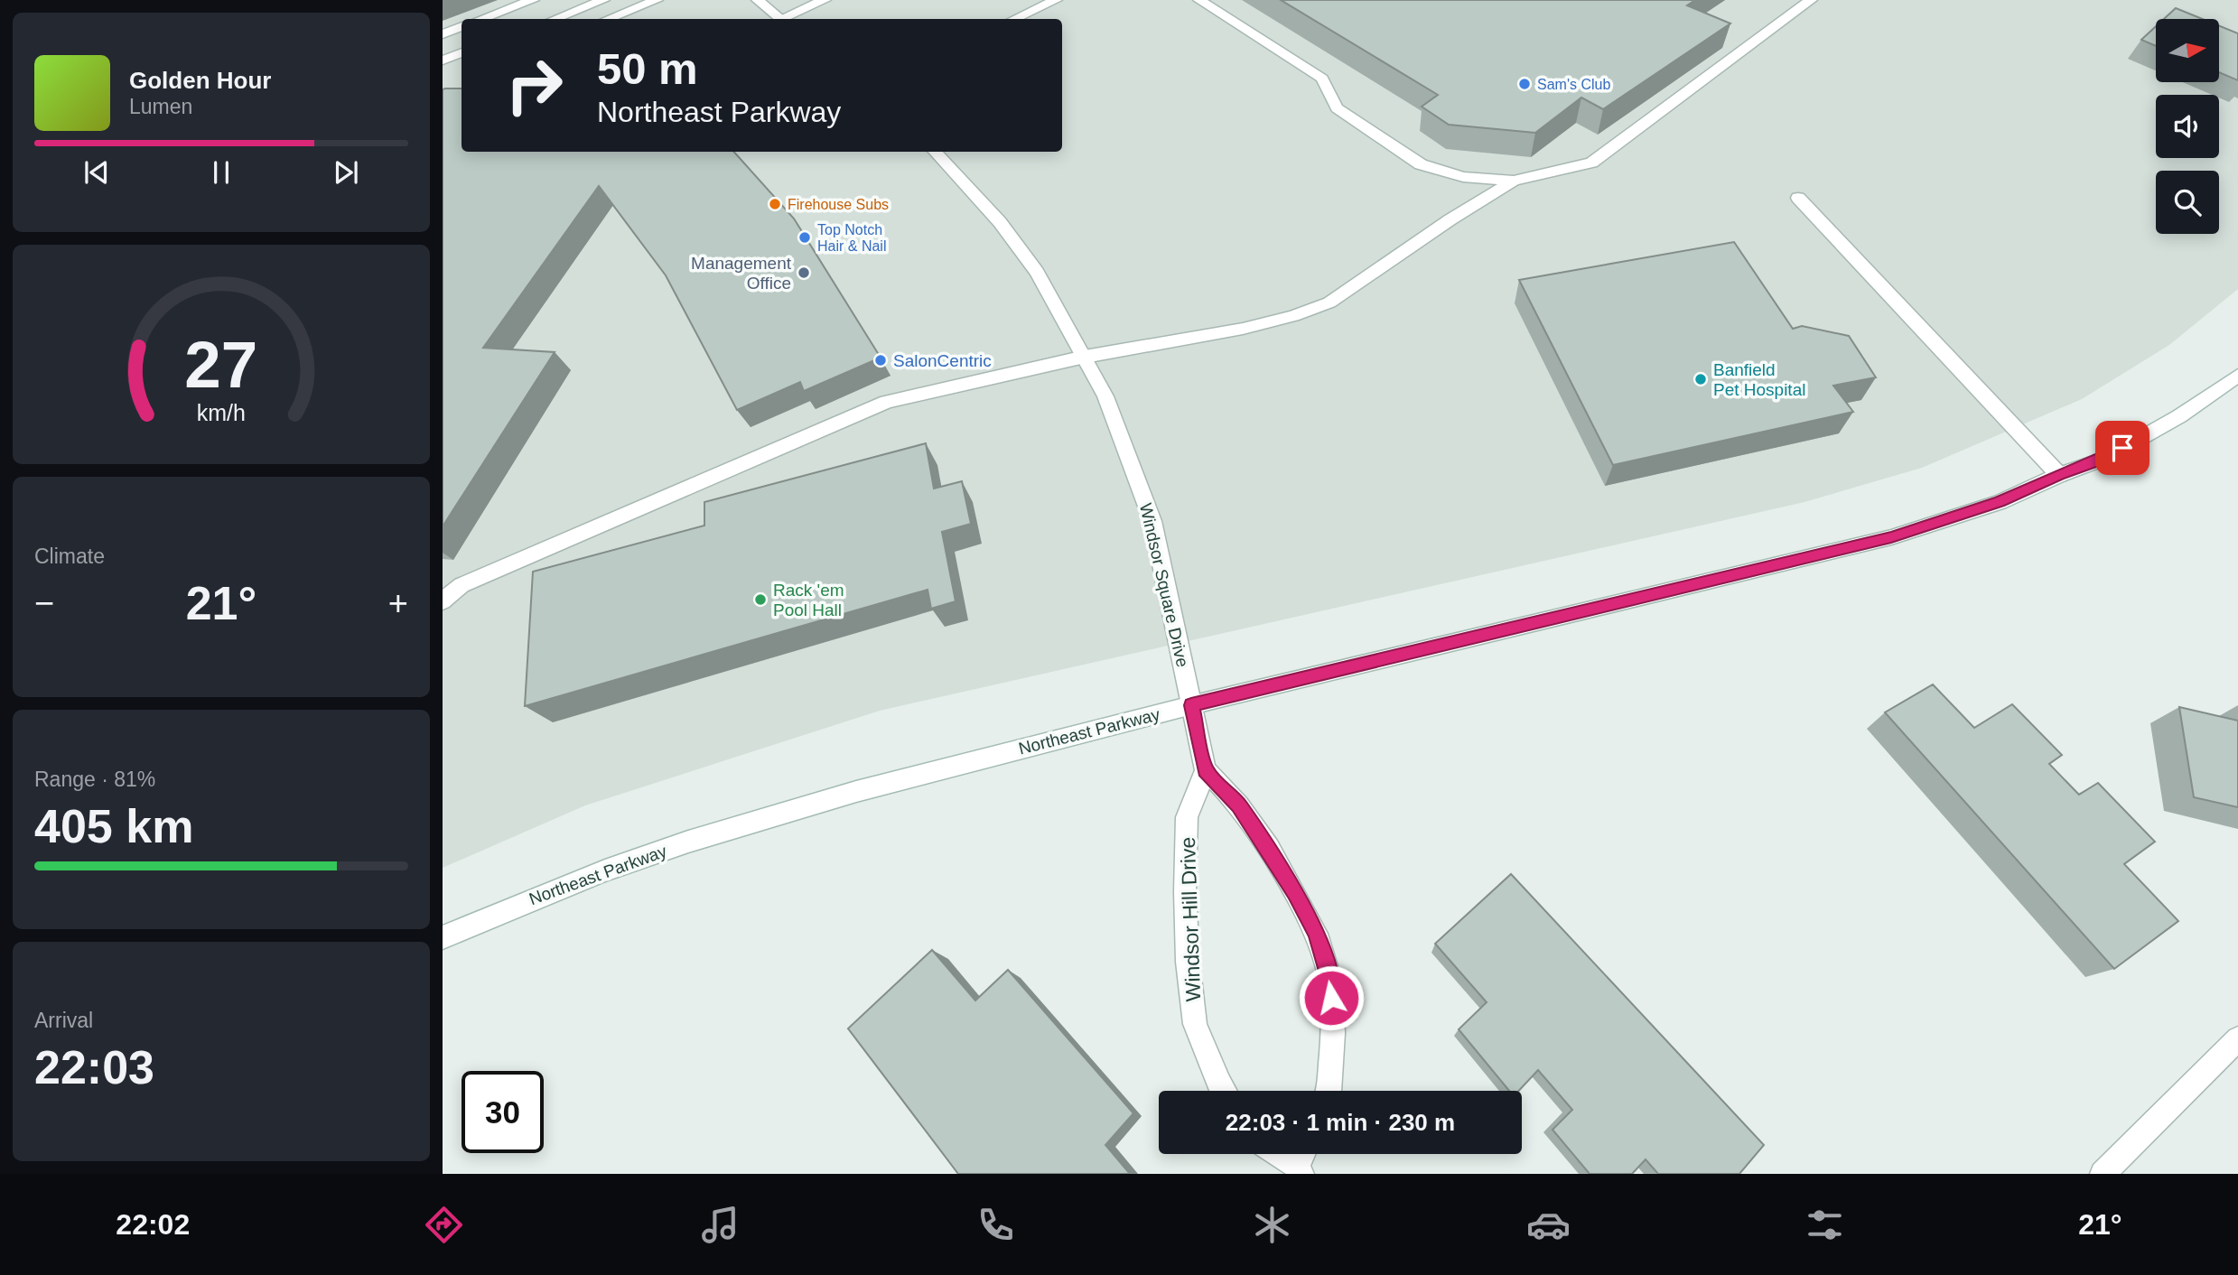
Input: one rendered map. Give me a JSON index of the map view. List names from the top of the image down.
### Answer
{
  "streets": {
    "street": ["Windsor Square Drive", "Northeast Parkway", "Windsor Hill Drive"]
  },
  "crossings": [
    ["Windsor Square Drive", "Northeast Parkway"]
  ],
  "places": [
    "Sam's Club",
    "Firehouse Subs",
    "Top Notch Hair & Nail",
    "Management Office",
    "SalonCentric",
    "Banfield Pet Hospital",
    "Rack 'em Pool Hall"
  ],
  "north": "right",
  "page": {
    "turn": ["50 m", "Northeast Parkway"],
    "song": ["Golden Hour", "Lumen"],
    "tile": [
      "Climate",
      ["Range · 81%", "405 km"],
      ["Arrival", "22:03"]
    ],
    "heat": ["−", "21°", "+"],
    "limit": "30",
    "trip": "22:03 · 1 min · 230 m",
    "tabs": ["22:02", "21°"],
    "gauge": ["27", "km/h"]
  }
}
